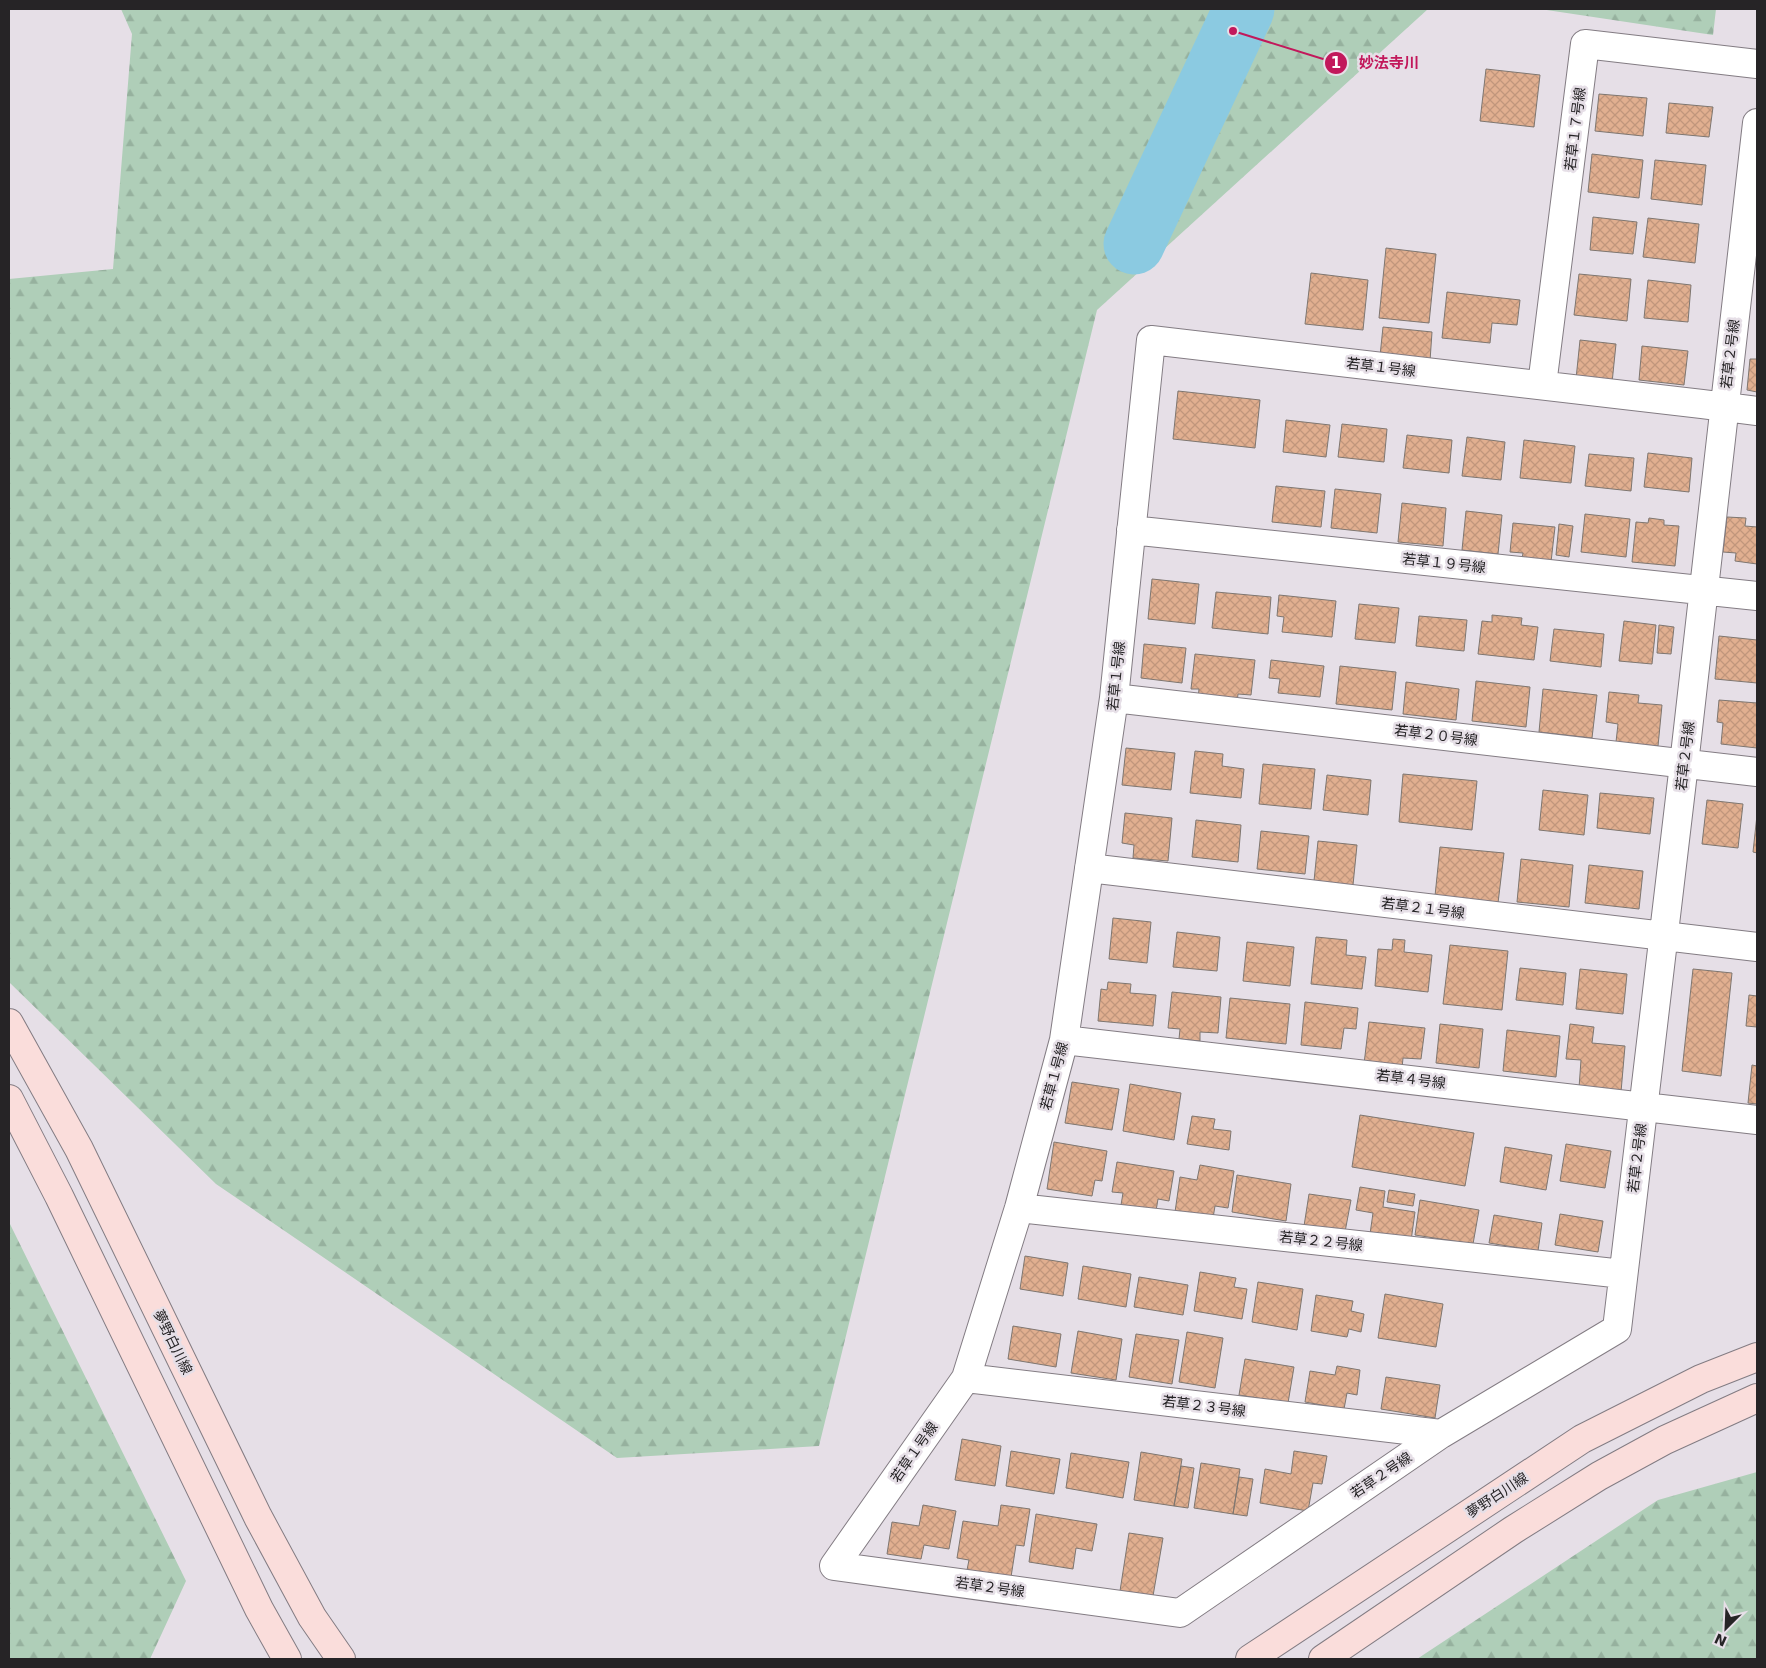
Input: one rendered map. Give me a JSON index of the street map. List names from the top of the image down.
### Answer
{
  "streets": {
    "street": [
      "若草１７号線",
      "若草２号線",
      "若草１号線",
      "若草１９号線",
      "若草２０号線",
      "若草２１号線",
      "若草４号線",
      "若草２２号線",
      "夢野白川線",
      "若草２３号線"
    ]
  },
  "crossings": [
    ["若草１７号線", "若草１号線"],
    ["若草２号線", "若草１号線"],
    ["若草２号線", "若草１９号線"],
    ["若草２号線", "若草２０号線"],
    ["若草２号線", "若草２１号線"],
    ["若草２号線", "若草４号線"],
    ["若草２号線", "若草２２号線"],
    ["若草２号線", "若草２３号線"],
    ["若草１号線", "若草１９号線"],
    ["若草１号線", "若草２０号線"],
    ["若草１号線", "若草２１号線"],
    ["若草１号線", "若草４号線"],
    ["若草１号線", "若草２２号線"],
    ["若草１号線", "若草２３号線"]
  ],
  "places": ["妙法寺川"],
  "north": "bottom left"
}
